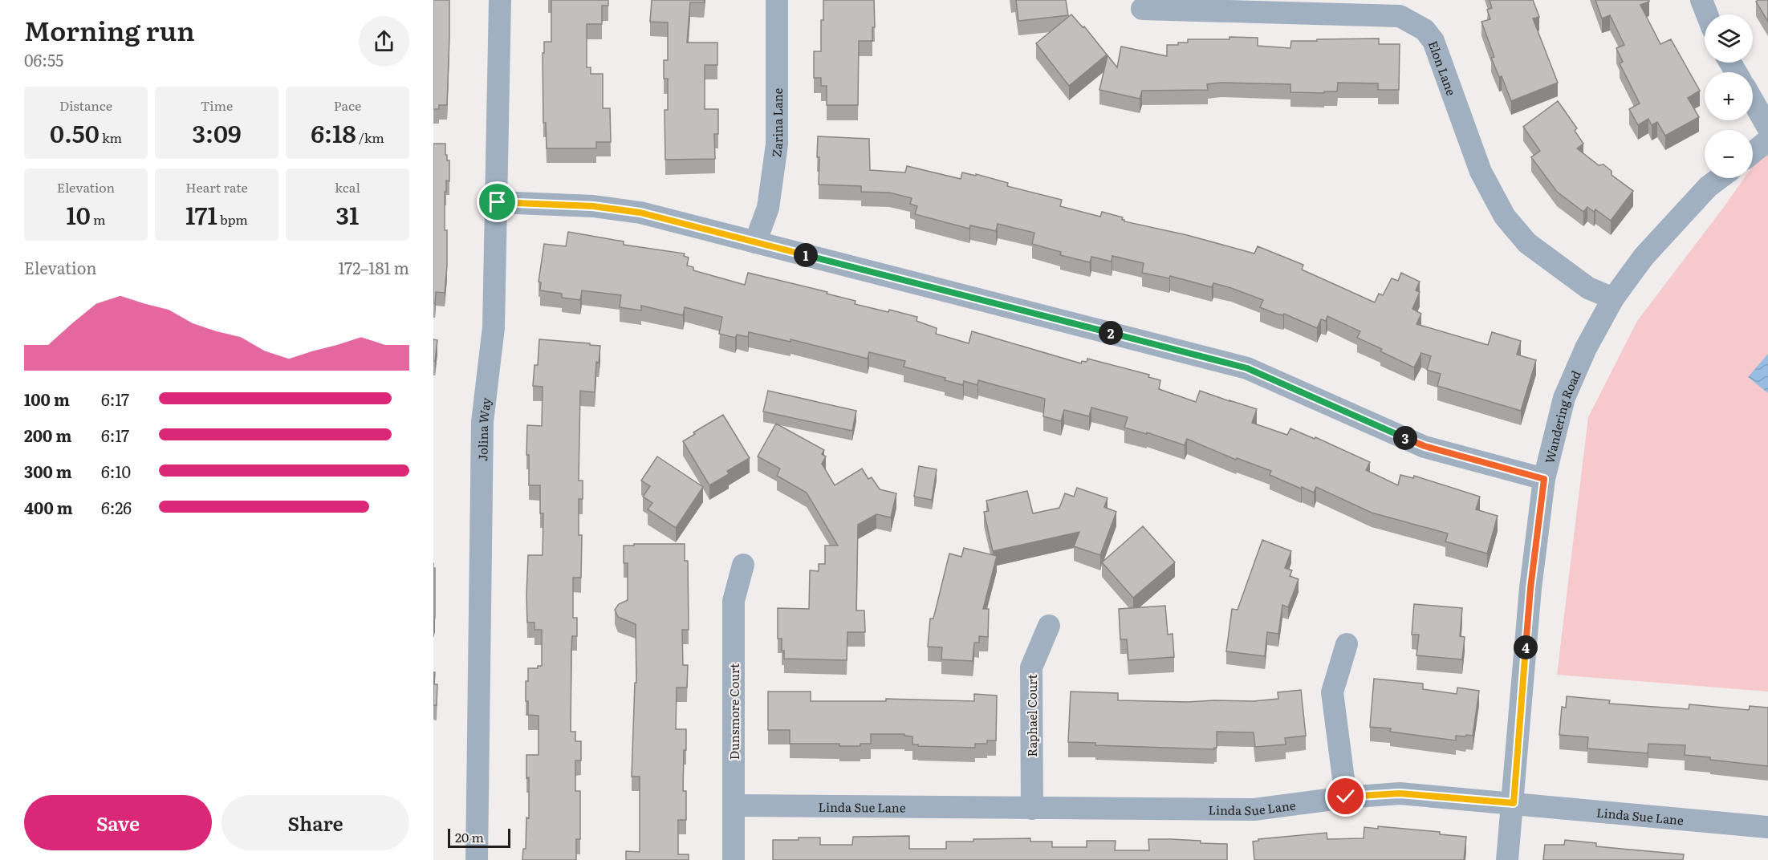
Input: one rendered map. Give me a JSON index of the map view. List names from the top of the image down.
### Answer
{
  "streets": {
    "street": [
      "Elon Lane",
      "Zarina Lane",
      "Wandering Road",
      "Jolina Way",
      "Dunsmore Court",
      "Raphael Court",
      "Linda Sue Lane"
    ]
  },
  "crossings": [
    ["Elon Lane", "Wandering Road"],
    ["Wandering Road", "Linda Sue Lane"],
    ["Dunsmore Court", "Linda Sue Lane"],
    ["Raphael Court", "Linda Sue Lane"]
  ],
  "scale_bar": "20 m",
  "page": {
    "heading": ["Morning run", "06:55"],
    "map_buttons": ["+", "−"],
    "stats": [
      ["Distance", "0.50 km"],
      ["Time", "3:09"],
      ["Pace", "6:18 /km"],
      ["Elevation", "10 m"],
      ["Heart rate", "171 bpm"],
      ["kcal", "31"]
    ],
    "pins": [
      "1",
      "2",
      "3",
      "4"
    ],
    "chart": ["Elevation", "172–181 m"],
    "list": [
      {
        "name": "100 m",
        "note": "6:17"
      },
      {
        "name": "200 m",
        "note": "6:17"
      },
      {
        "name": "300 m",
        "note": "6:10"
      },
      {
        "name": "400 m",
        "note": "6:26"
      }
    ],
    "buttons": ["Save", "Share"],
    "scale": "20 m"
  }
}
